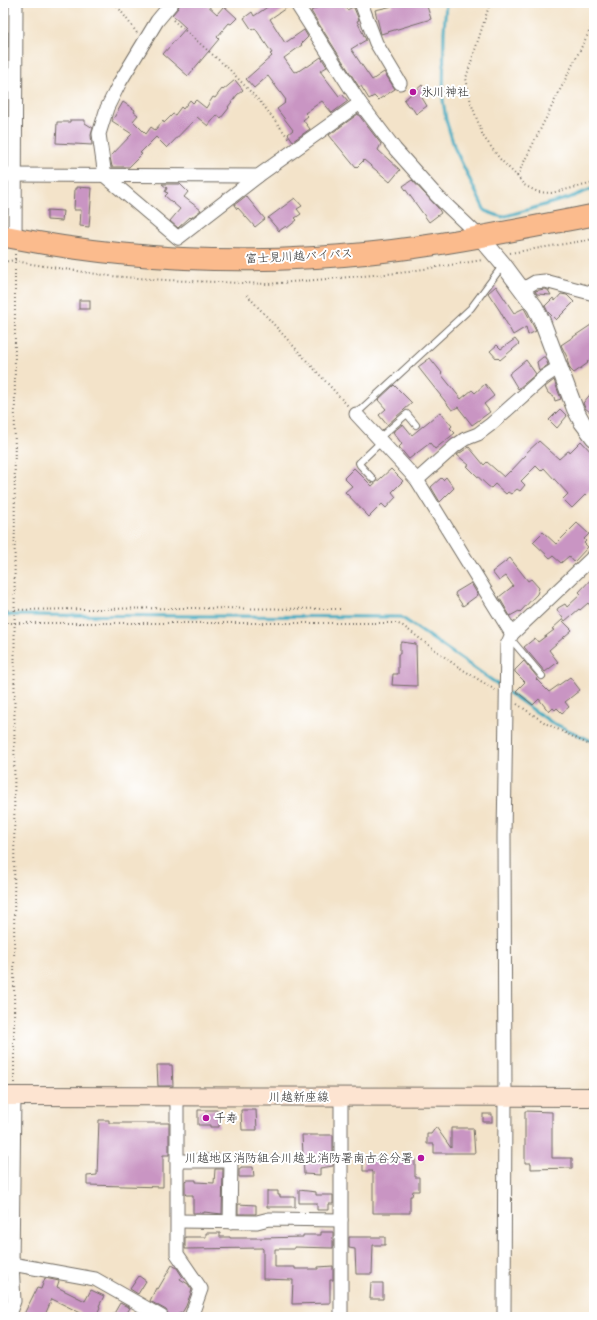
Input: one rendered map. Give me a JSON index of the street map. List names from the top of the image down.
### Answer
{
  "streets": {
    "highway": ["富士見川越バイパス"],
    "main road": ["川越新座線"]
  },
  "places": ["氷川神社", "千寿", "川越地区消防組合川越北消防署南古谷分署"]
}
